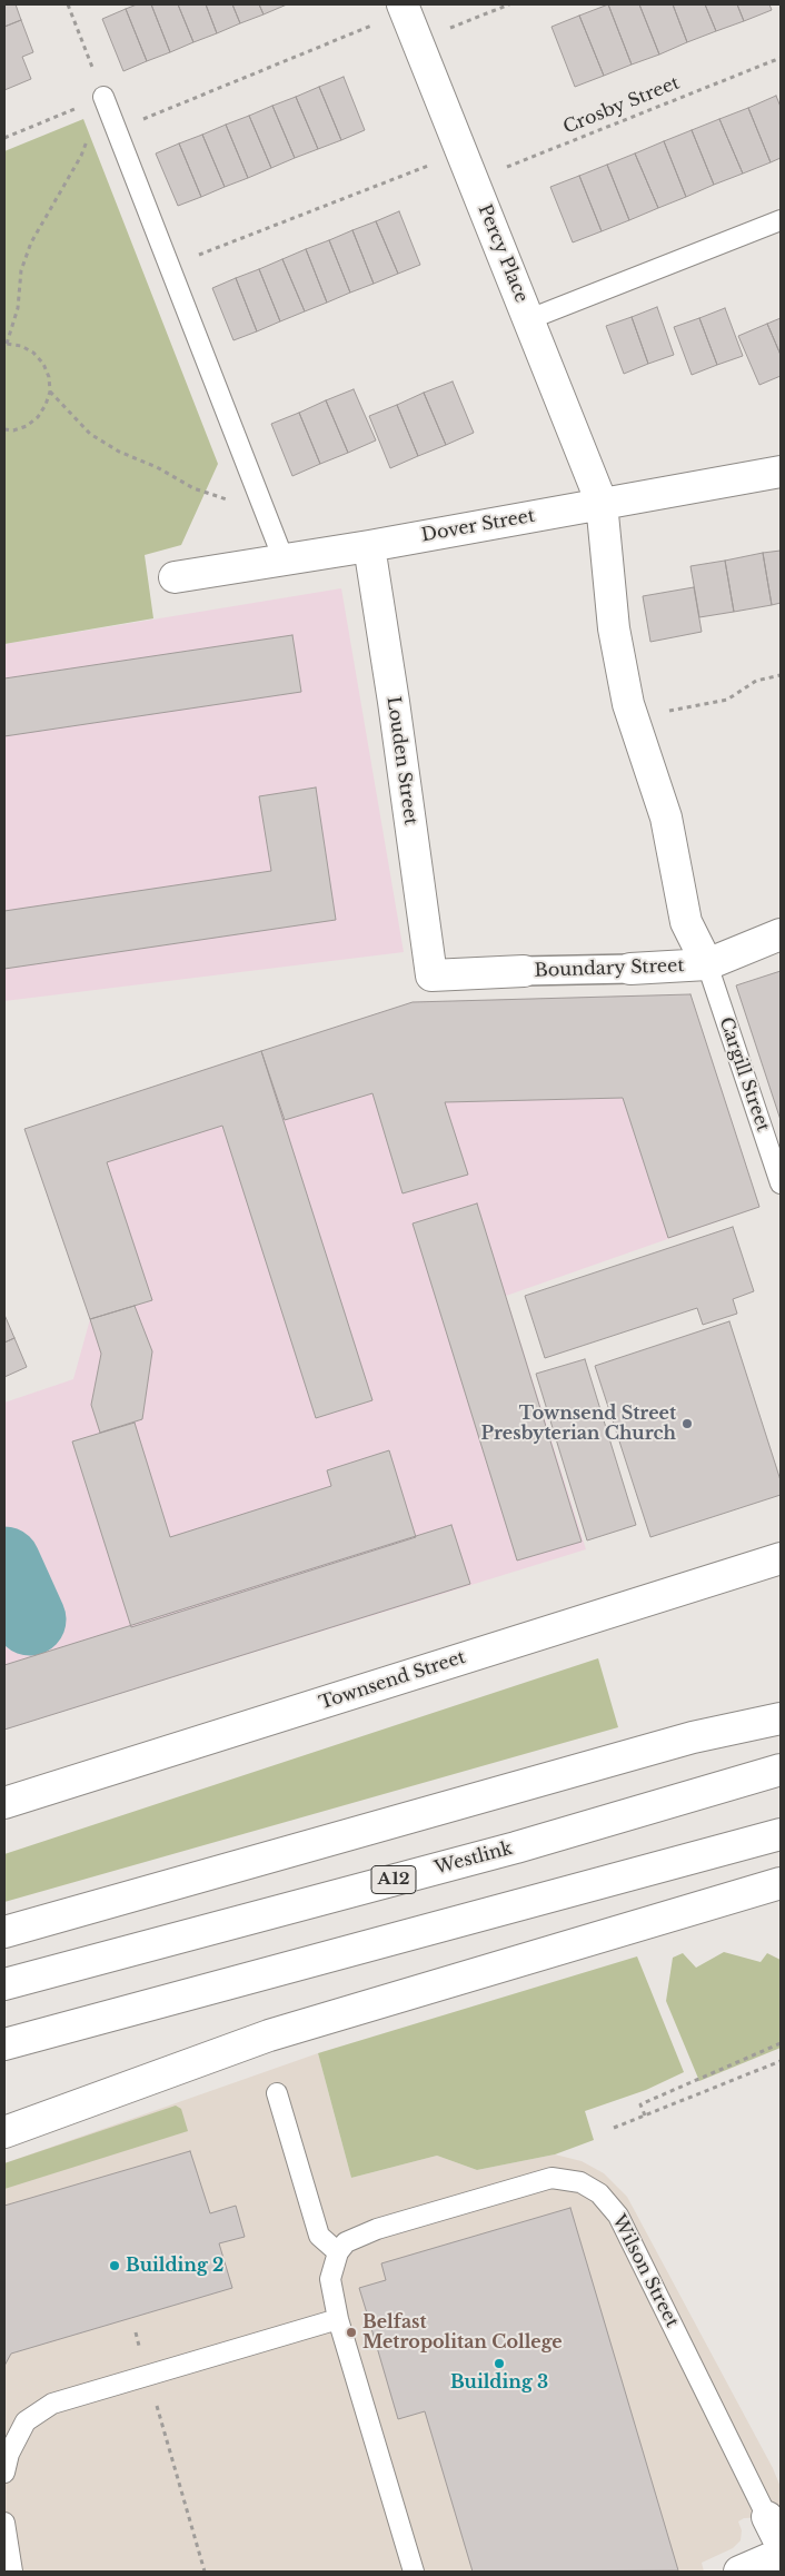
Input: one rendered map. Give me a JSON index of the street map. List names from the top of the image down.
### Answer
{
  "streets": {
    "main road": [
      "Percy Place",
      "Dover Street",
      "Louden Street",
      "Boundary Street",
      "Townsend Street",
      "Westlink",
      "A12",
      "Wilson Street"
    ],
    "lane": ["Cargill Street"],
    "path": ["Crosby Street"]
  },
  "crossings": [
    ["Crosby Street", "Percy Place"],
    ["Percy Place", "Dover Street"],
    ["Percy Place", "Boundary Street"],
    ["Percy Place", "Cargill Street"],
    ["Dover Street", "Louden Street"],
    ["Louden Street", "Boundary Street"],
    ["Boundary Street", "Cargill Street"]
  ],
  "places": [
    "Townsend Street Presbyterian Church",
    "Building 2",
    "Belfast Metropolitan College",
    "Building 3"
  ]
}
